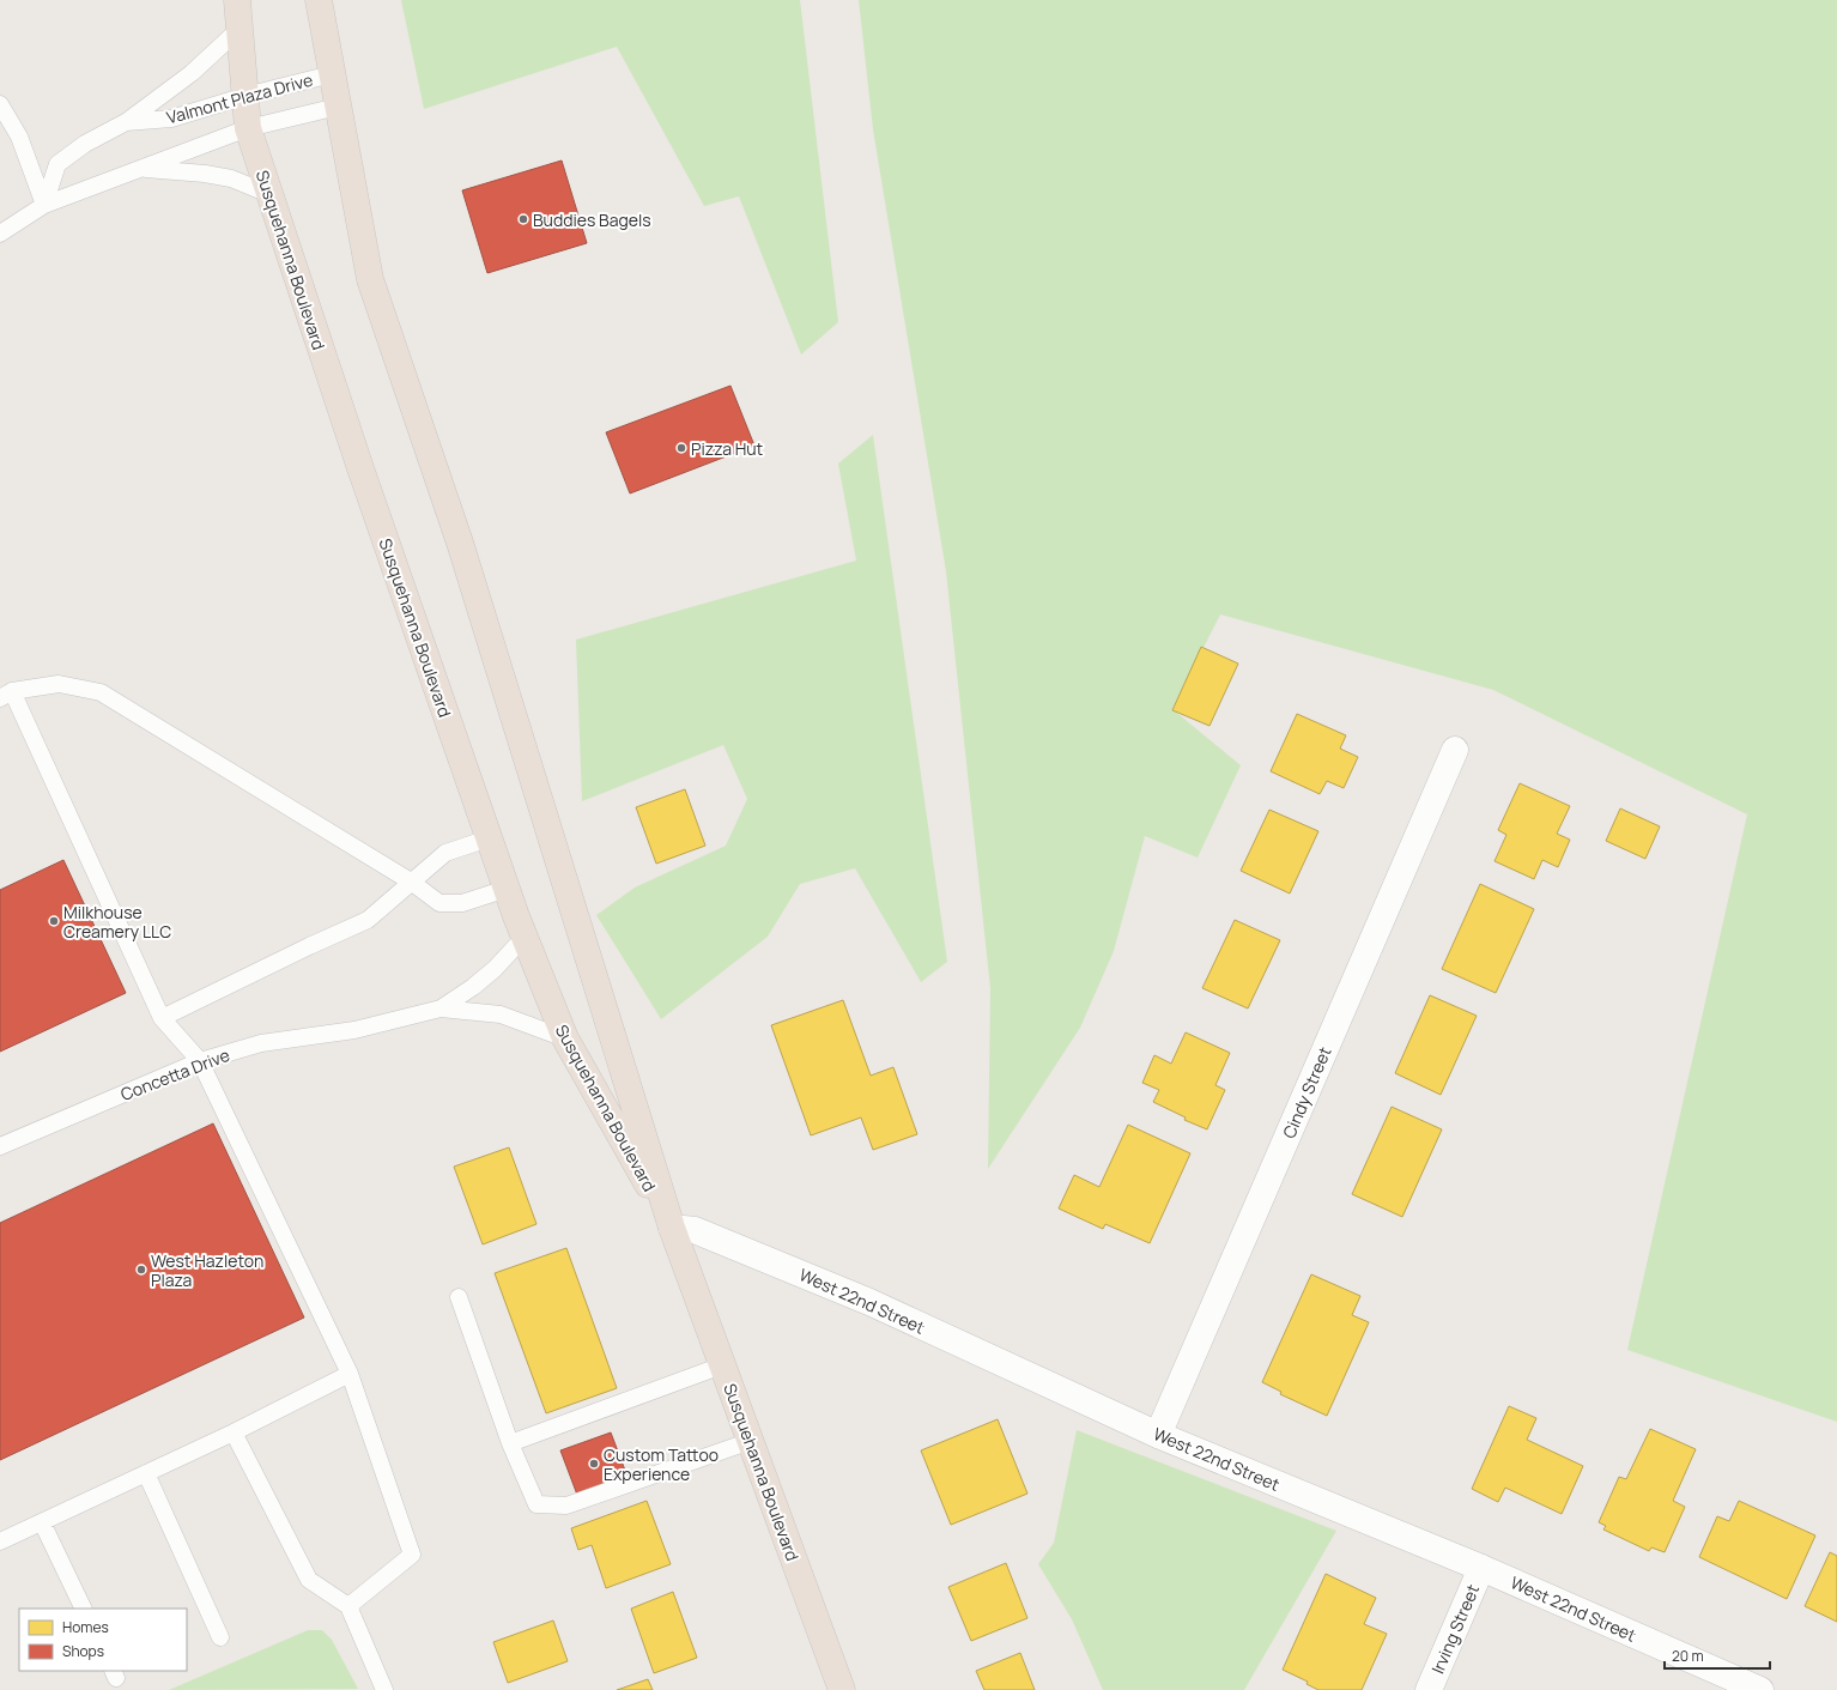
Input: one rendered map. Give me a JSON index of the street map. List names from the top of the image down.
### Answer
{
  "streets": {
    "highway": ["Susquehanna Boulevard"],
    "street": ["Cindy Street", "West 22nd Street", "Irving Street"],
    "lane": ["Valmont Plaza Drive", "Concetta Drive"]
  },
  "crossings": [
    ["Valmont Plaza Drive", "Susquehanna Boulevard"],
    ["Susquehanna Boulevard", "Concetta Drive"],
    ["Susquehanna Boulevard", "West 22nd Street"],
    ["Cindy Street", "West 22nd Street"],
    ["West 22nd Street", "Irving Street"]
  ],
  "places": [
    "Buddies Bagels",
    "Pizza Hut",
    "Milkhouse Creamery LLC",
    "West Hazleton Plaza",
    "Custom Tattoo Experience"
  ],
  "legend": ["Homes", "Shops"],
  "scale_bar": "20 m"
}
